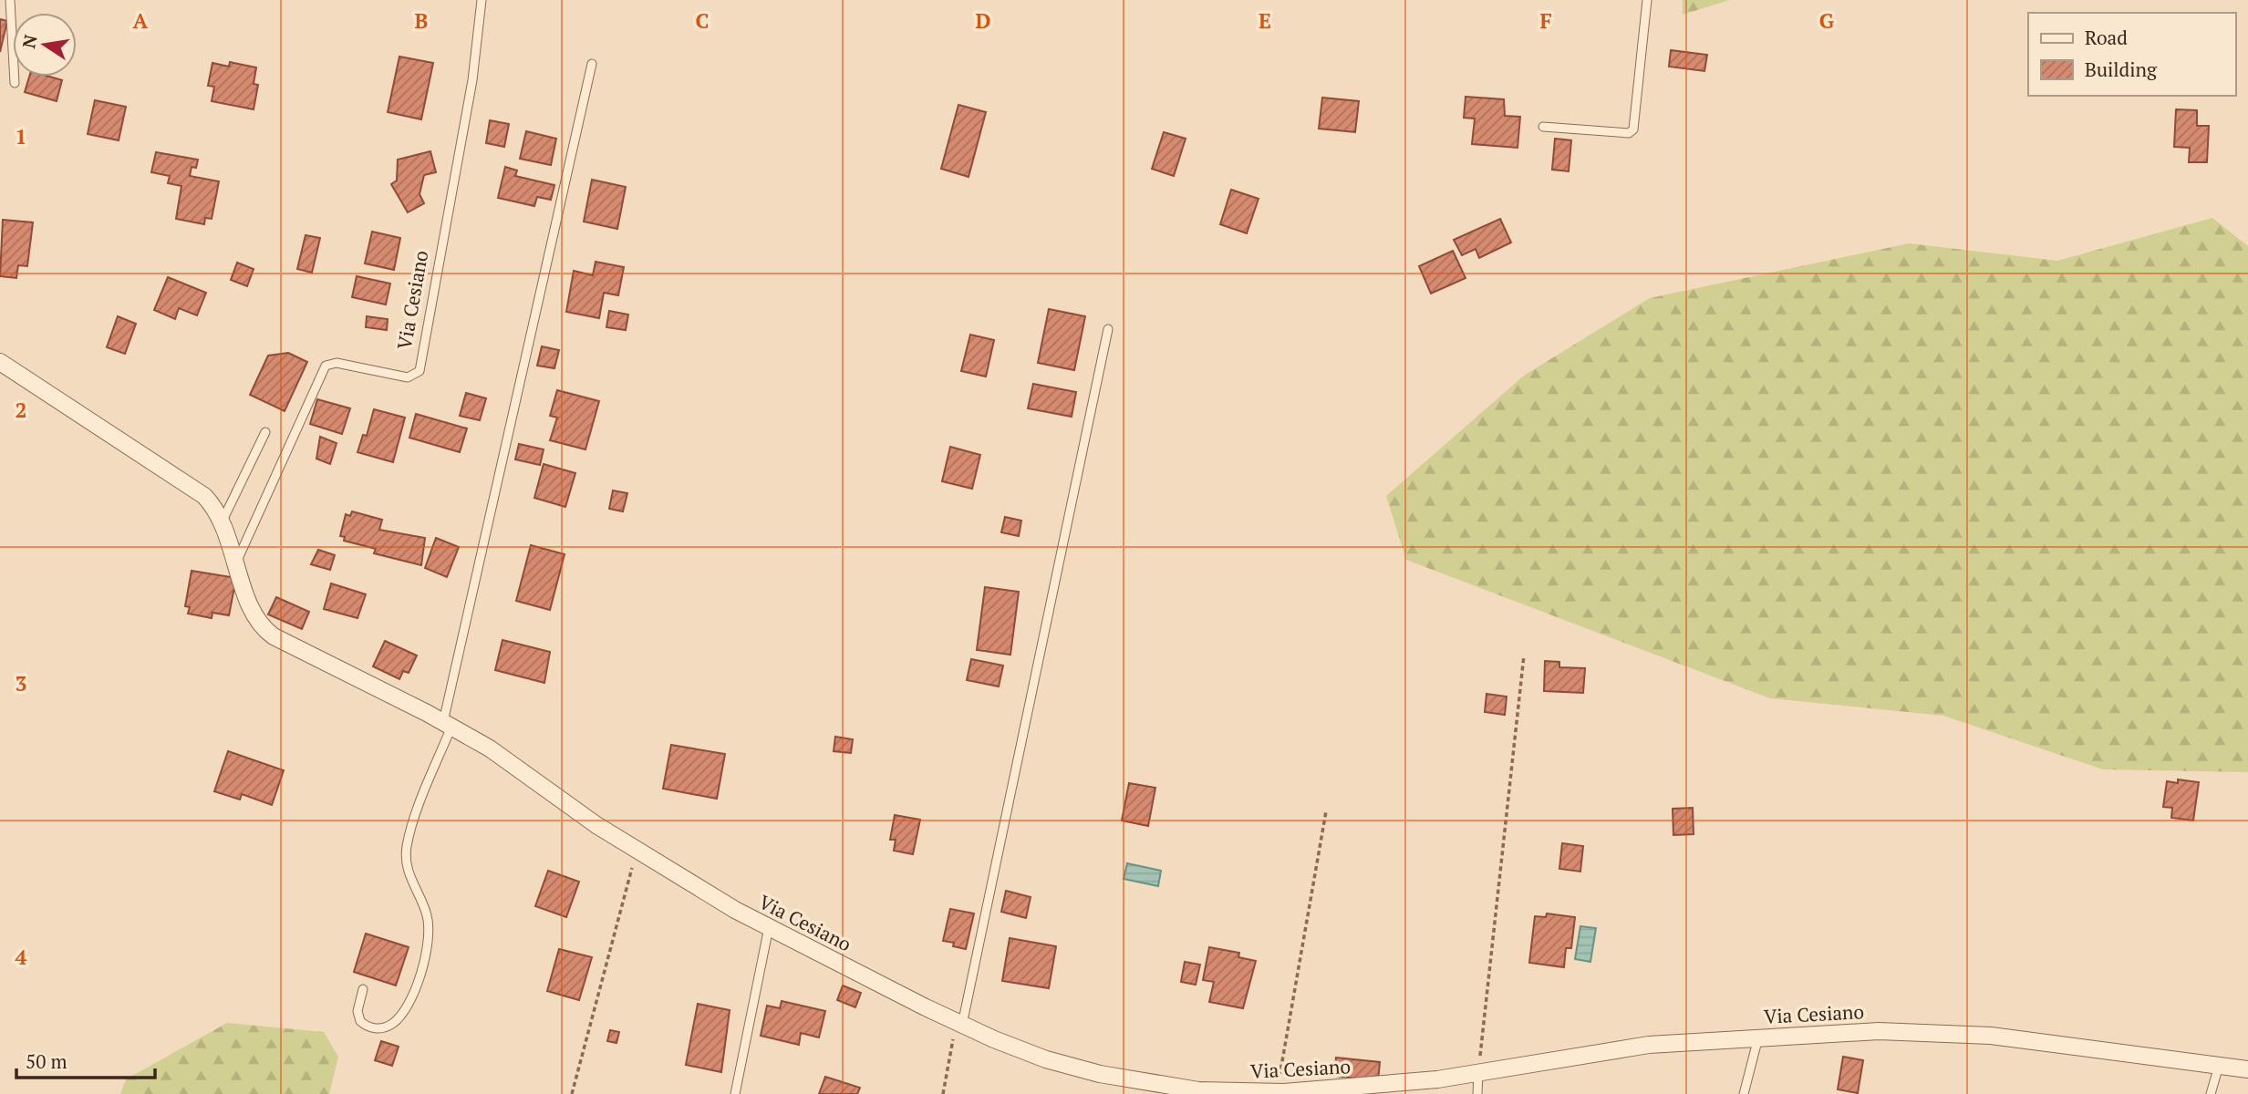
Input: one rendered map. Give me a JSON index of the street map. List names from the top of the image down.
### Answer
{
  "streets": {
    "street": ["Via Cesiano"]
  },
  "legend": ["Road", "Building"],
  "scale_bar": "50 m",
  "north": "left",
  "grid": {
    "columns": [
      "A",
      "B",
      "C",
      "D",
      "E",
      "F",
      "G"
    ],
    "rows": [
      "1",
      "2",
      "3",
      "4"
    ]
  }
}
